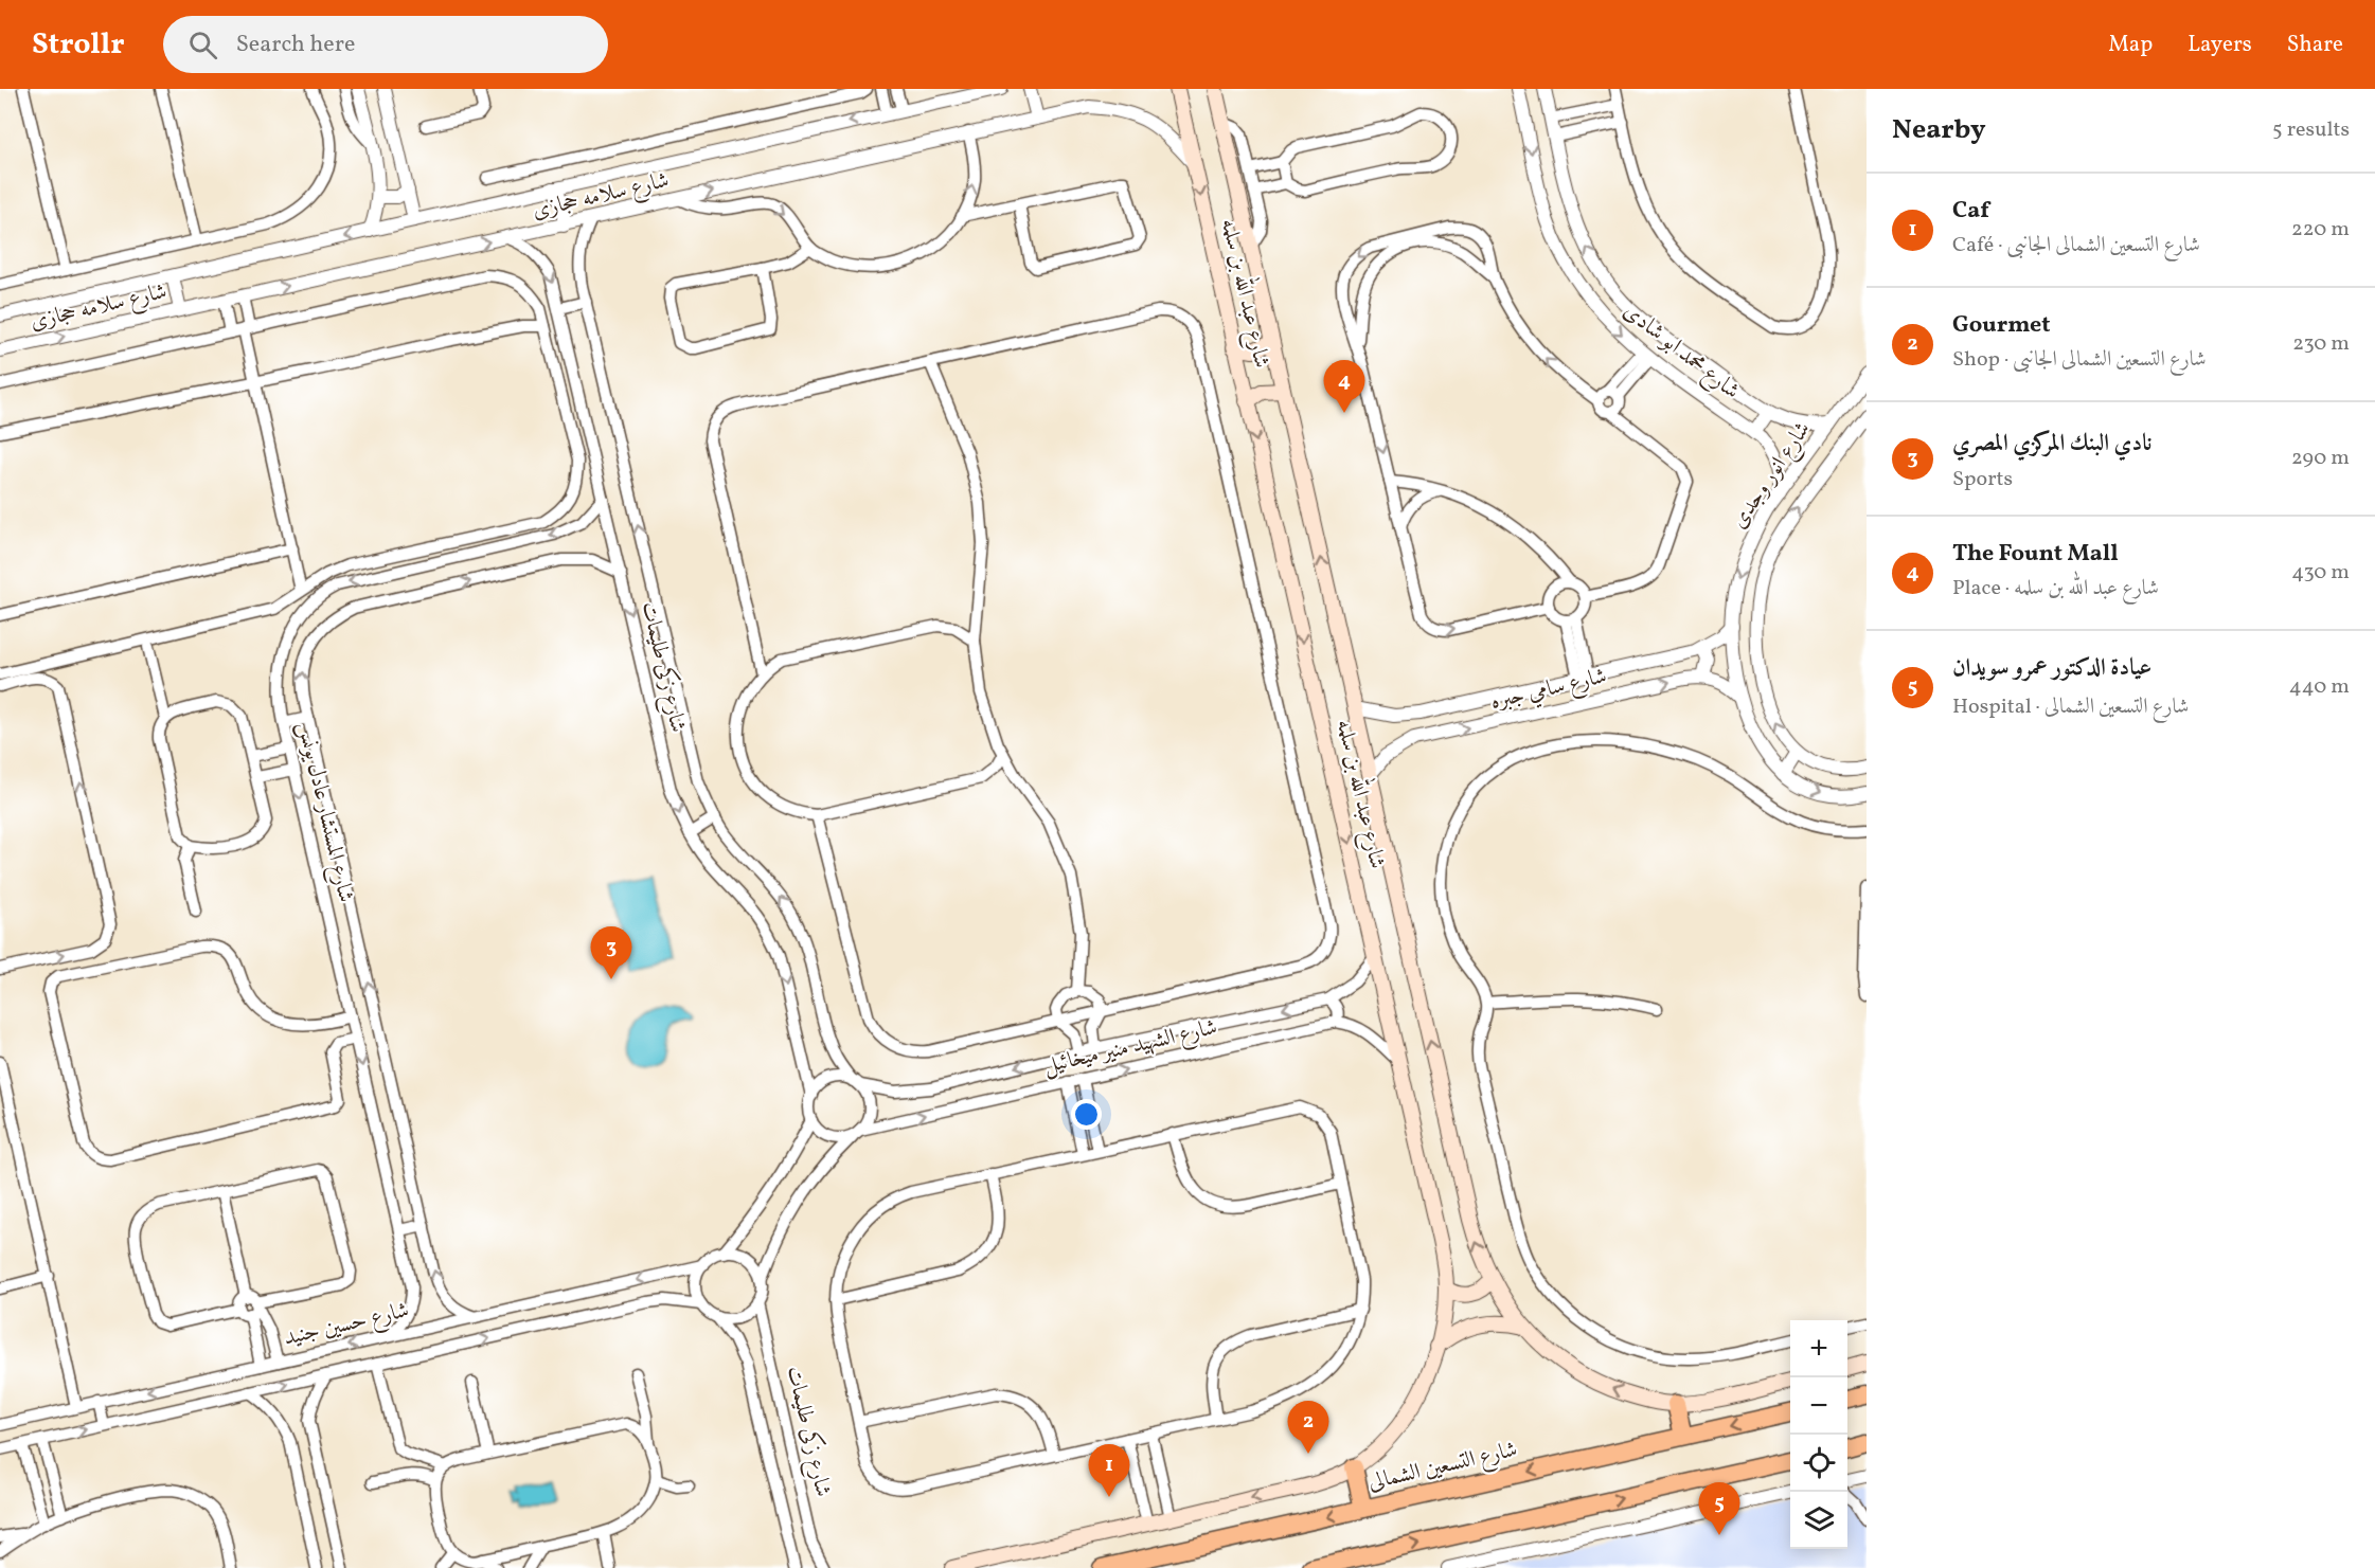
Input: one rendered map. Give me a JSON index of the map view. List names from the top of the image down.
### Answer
{
  "streets": {
    "main road": ["شارع عبد الله بن سلمه", "شارع التسعين الشمالى"],
    "street": [
      "شارع سلامه حجازى",
      "شارع محمد ابو شادى",
      "شارع انور وجدى",
      "شارع زكى طليمات",
      "شارع سامي جبره",
      "شارع المستشار عادل يونس",
      "شارع الشهيد منير ميخائيل",
      "شارع حسين جنيد"
    ]
  },
  "crossings": [
    ["شارع سلامه حجازى", "شارع عبد الله بن سلمه"],
    ["شارع سلامه حجازى", "شارع زكى طليمات"],
    ["شارع عبد الله بن سلمه", "شارع سامي جبره"],
    ["شارع عبد الله بن سلمه", "شارع الشهيد منير ميخائيل"],
    ["شارع محمد ابو شادى", "شارع انور وجدى"],
    ["شارع انور وجدى", "شارع سامي جبره"],
    ["شارع زكى طليمات", "شارع المستشار عادل يونس"],
    ["شارع زكى طليمات", "شارع الشهيد منير ميخائيل"],
    ["شارع زكى طليمات", "شارع حسين جنيد"],
    ["شارع المستشار عادل يونس", "شارع حسين جنيد"]
  ],
  "page": {
    "header": "Strollr",
    "search": "Search here",
    "nav": ["Map", "Layers", "Share"],
    "heading": ["Nearby", "5 results"],
    "list": [
      {
        "mark": "1",
        "name": "Caf",
        "note": "Café · شارع التسعين الشمالى الجانبى",
        "value": "220 m"
      },
      {
        "mark": "2",
        "name": "Gourmet",
        "note": "Shop · شارع التسعين الشمالى الجانبى",
        "value": "230 m"
      },
      {
        "mark": "3",
        "name": "نادي البنك المركزي المصري",
        "note": "Sports",
        "value": "290 m"
      },
      {
        "mark": "4",
        "name": "The Fount Mall",
        "note": "Place · شارع عبد الله بن سلمه",
        "value": "430 m"
      },
      {
        "mark": "5",
        "name": "عيادة الدكتور عمرو سويدان",
        "note": "Hospital · شارع التسعين الشمالى",
        "value": "440 m"
      }
    ],
    "pins": [
      "4",
      "3",
      "2",
      "1",
      "5"
    ],
    "map_buttons": ["+", "−"]
  }
}
